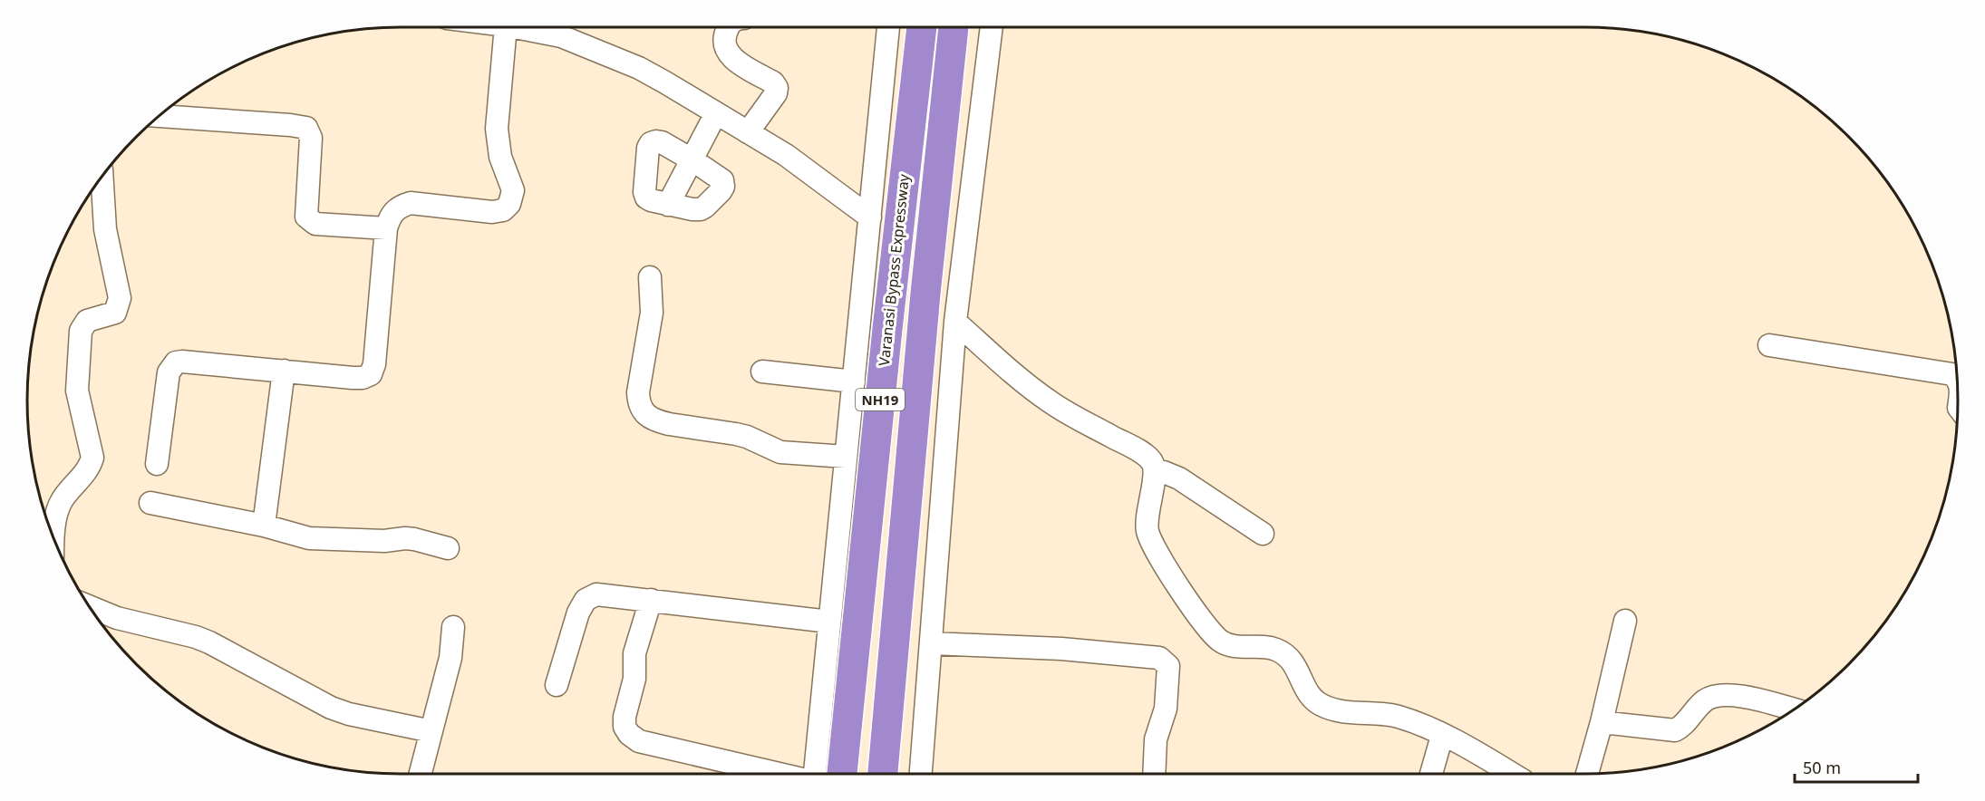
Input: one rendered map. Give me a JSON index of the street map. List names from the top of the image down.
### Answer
{
  "streets": {
    "highway": ["Varanasi Bypass Expressway", "NH19"]
  },
  "scale_bar": "50 m"
}
